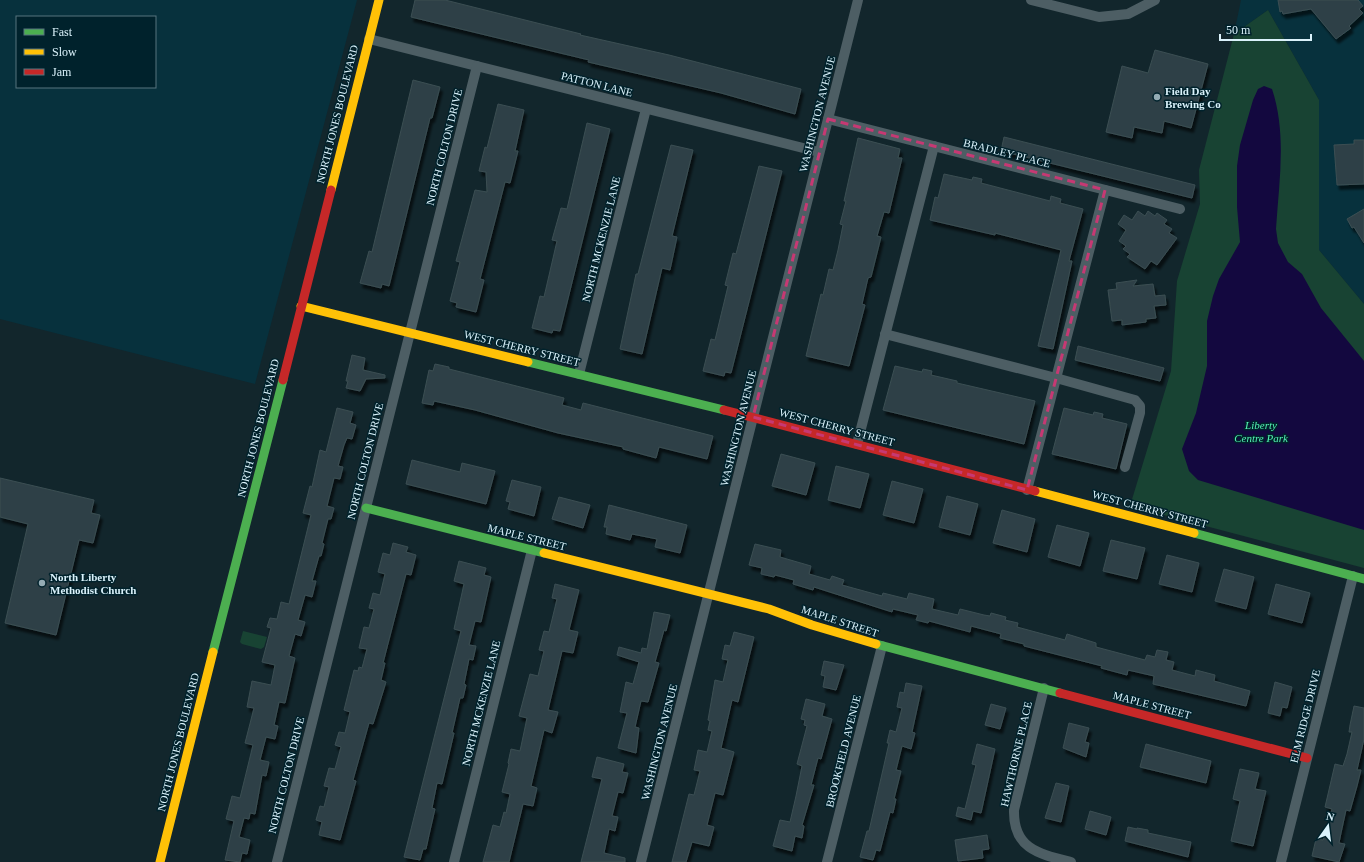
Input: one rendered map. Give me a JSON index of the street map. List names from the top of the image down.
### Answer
{
  "streets": {
    "street": [
      "PATTON LANE",
      "NORTH JONES BOULEVARD",
      "WASHINGTON AVENUE",
      "NORTH COLTON DRIVE",
      "BRADLEY PLACE",
      "NORTH MCKENZIE LANE",
      "WEST CHERRY STREET",
      "MAPLE STREET",
      "ELM RIDGE DRIVE",
      "BROOKFIELD AVENUE",
      "HAWTHORNE PLACE"
    ]
  },
  "crossings": [
    ["PATTON LANE", "NORTH JONES BOULEVARD"],
    ["PATTON LANE", "WASHINGTON AVENUE"],
    ["PATTON LANE", "NORTH COLTON DRIVE"],
    ["PATTON LANE", "NORTH MCKENZIE LANE"],
    ["NORTH JONES BOULEVARD", "WEST CHERRY STREET"],
    ["WASHINGTON AVENUE", "BRADLEY PLACE"],
    ["WASHINGTON AVENUE", "WEST CHERRY STREET"],
    ["WASHINGTON AVENUE", "MAPLE STREET"],
    ["NORTH COLTON DRIVE", "WEST CHERRY STREET"],
    ["NORTH COLTON DRIVE", "MAPLE STREET"],
    ["NORTH MCKENZIE LANE", "WEST CHERRY STREET"],
    ["NORTH MCKENZIE LANE", "MAPLE STREET"],
    ["WEST CHERRY STREET", "ELM RIDGE DRIVE"],
    ["MAPLE STREET", "ELM RIDGE DRIVE"],
    ["MAPLE STREET", "BROOKFIELD AVENUE"],
    ["MAPLE STREET", "HAWTHORNE PLACE"]
  ],
  "parks": ["Liberty Centre Park"],
  "places": ["Field Day Brewing Co", "North Liberty Methodist Church"],
  "legend": ["Fast", "Slow", "Jam"],
  "scale_bar": "50 m",
  "north": "top"
}
